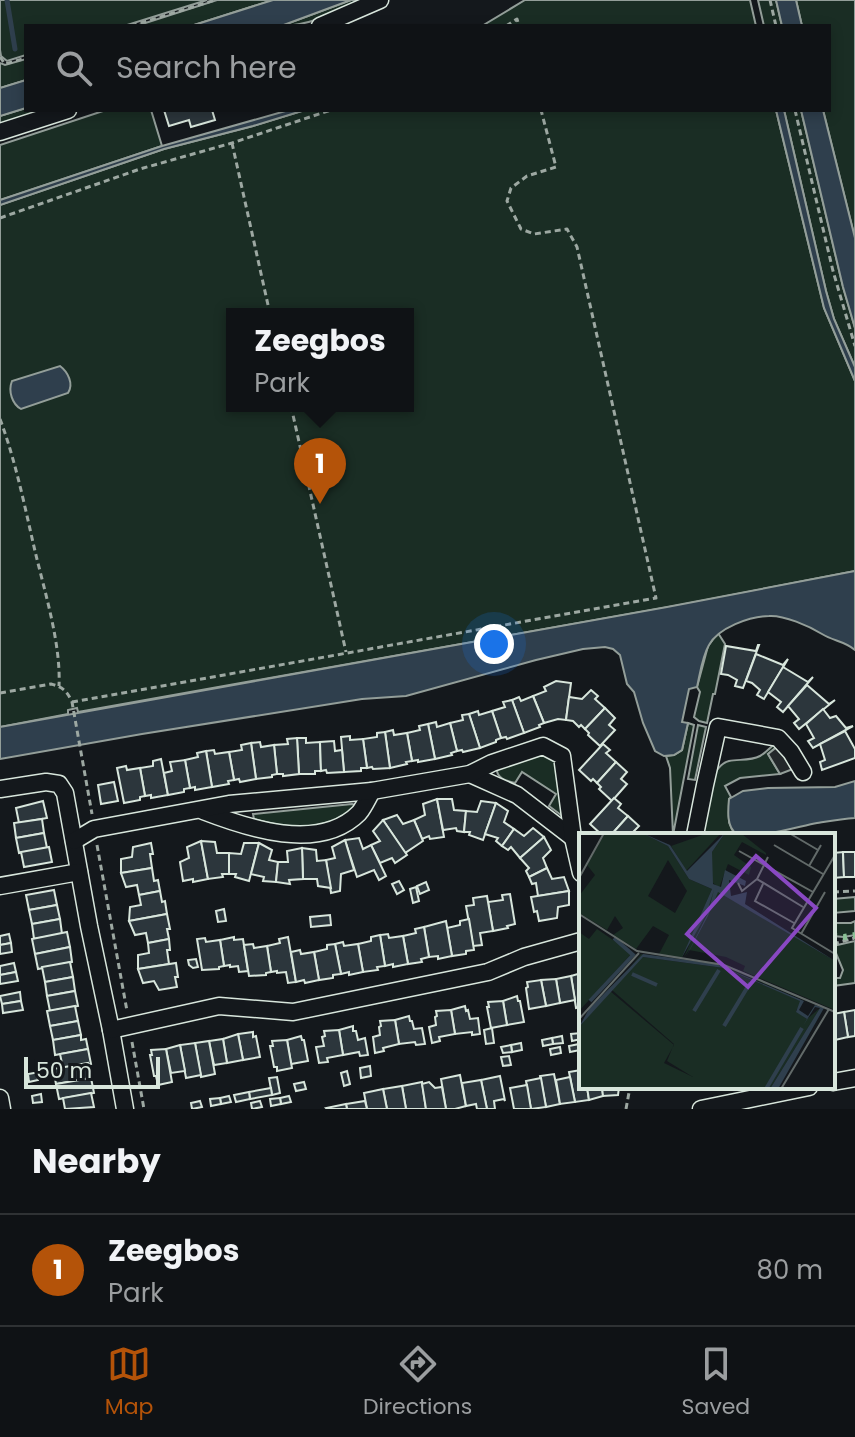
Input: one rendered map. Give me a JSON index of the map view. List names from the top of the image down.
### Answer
{
  "scale_bar": "50 m",
  "page": {
    "search": "Search here",
    "popup": ["Zeegbos", "Park"],
    "pins": "1",
    "scale": "50 m",
    "heading": "Nearby",
    "list": [
      {
        "mark": "1",
        "name": "Zeegbos",
        "note": "Park",
        "value": "80 m"
      }
    ],
    "nav": ["Map", "Directions", "Saved"]
  }
}
